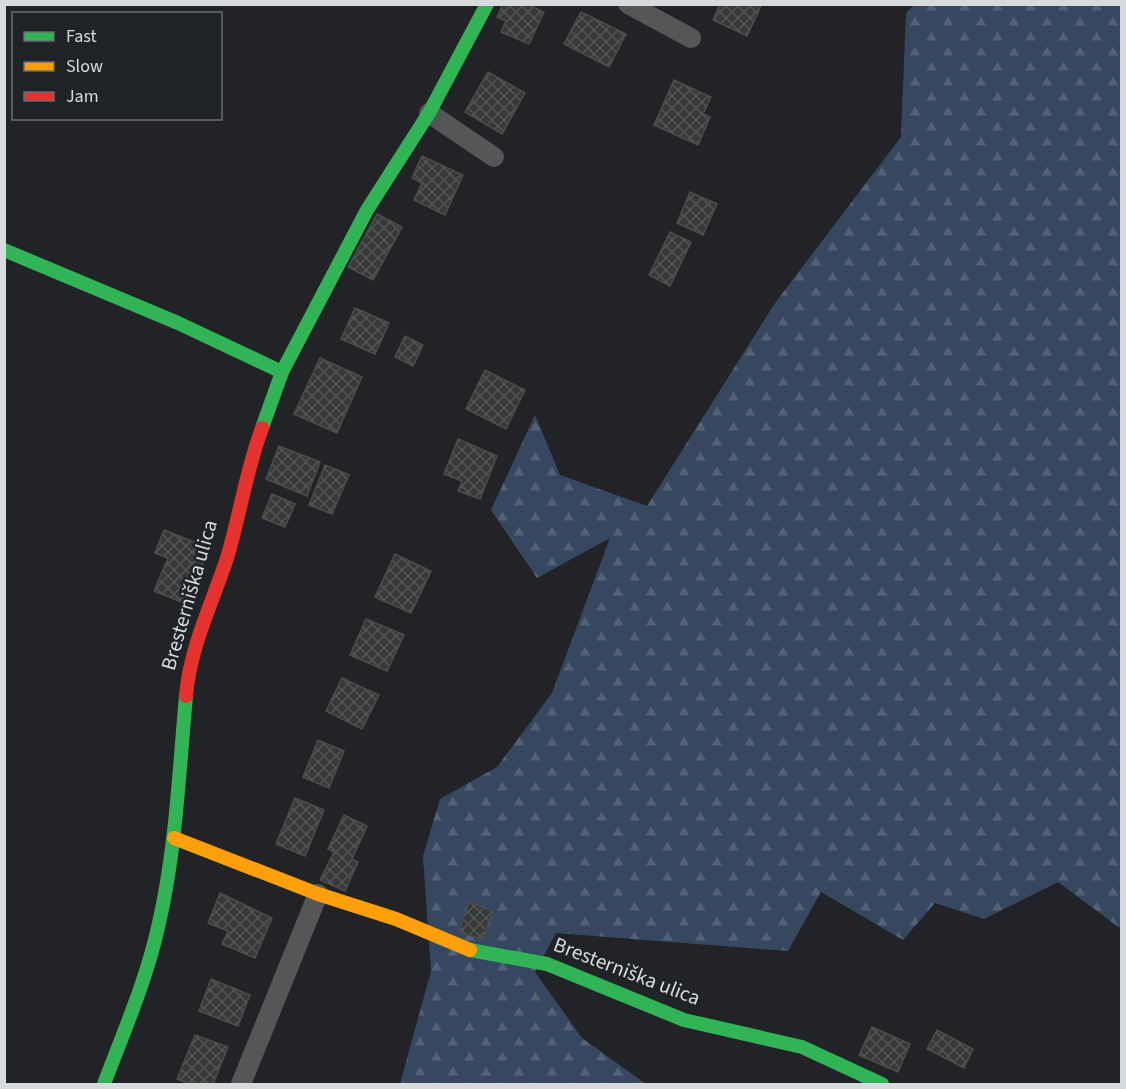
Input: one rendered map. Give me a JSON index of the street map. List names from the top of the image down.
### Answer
{
  "streets": {
    "street": ["Bresterniška ulica"]
  },
  "legend": ["Fast", "Slow", "Jam"]
}
